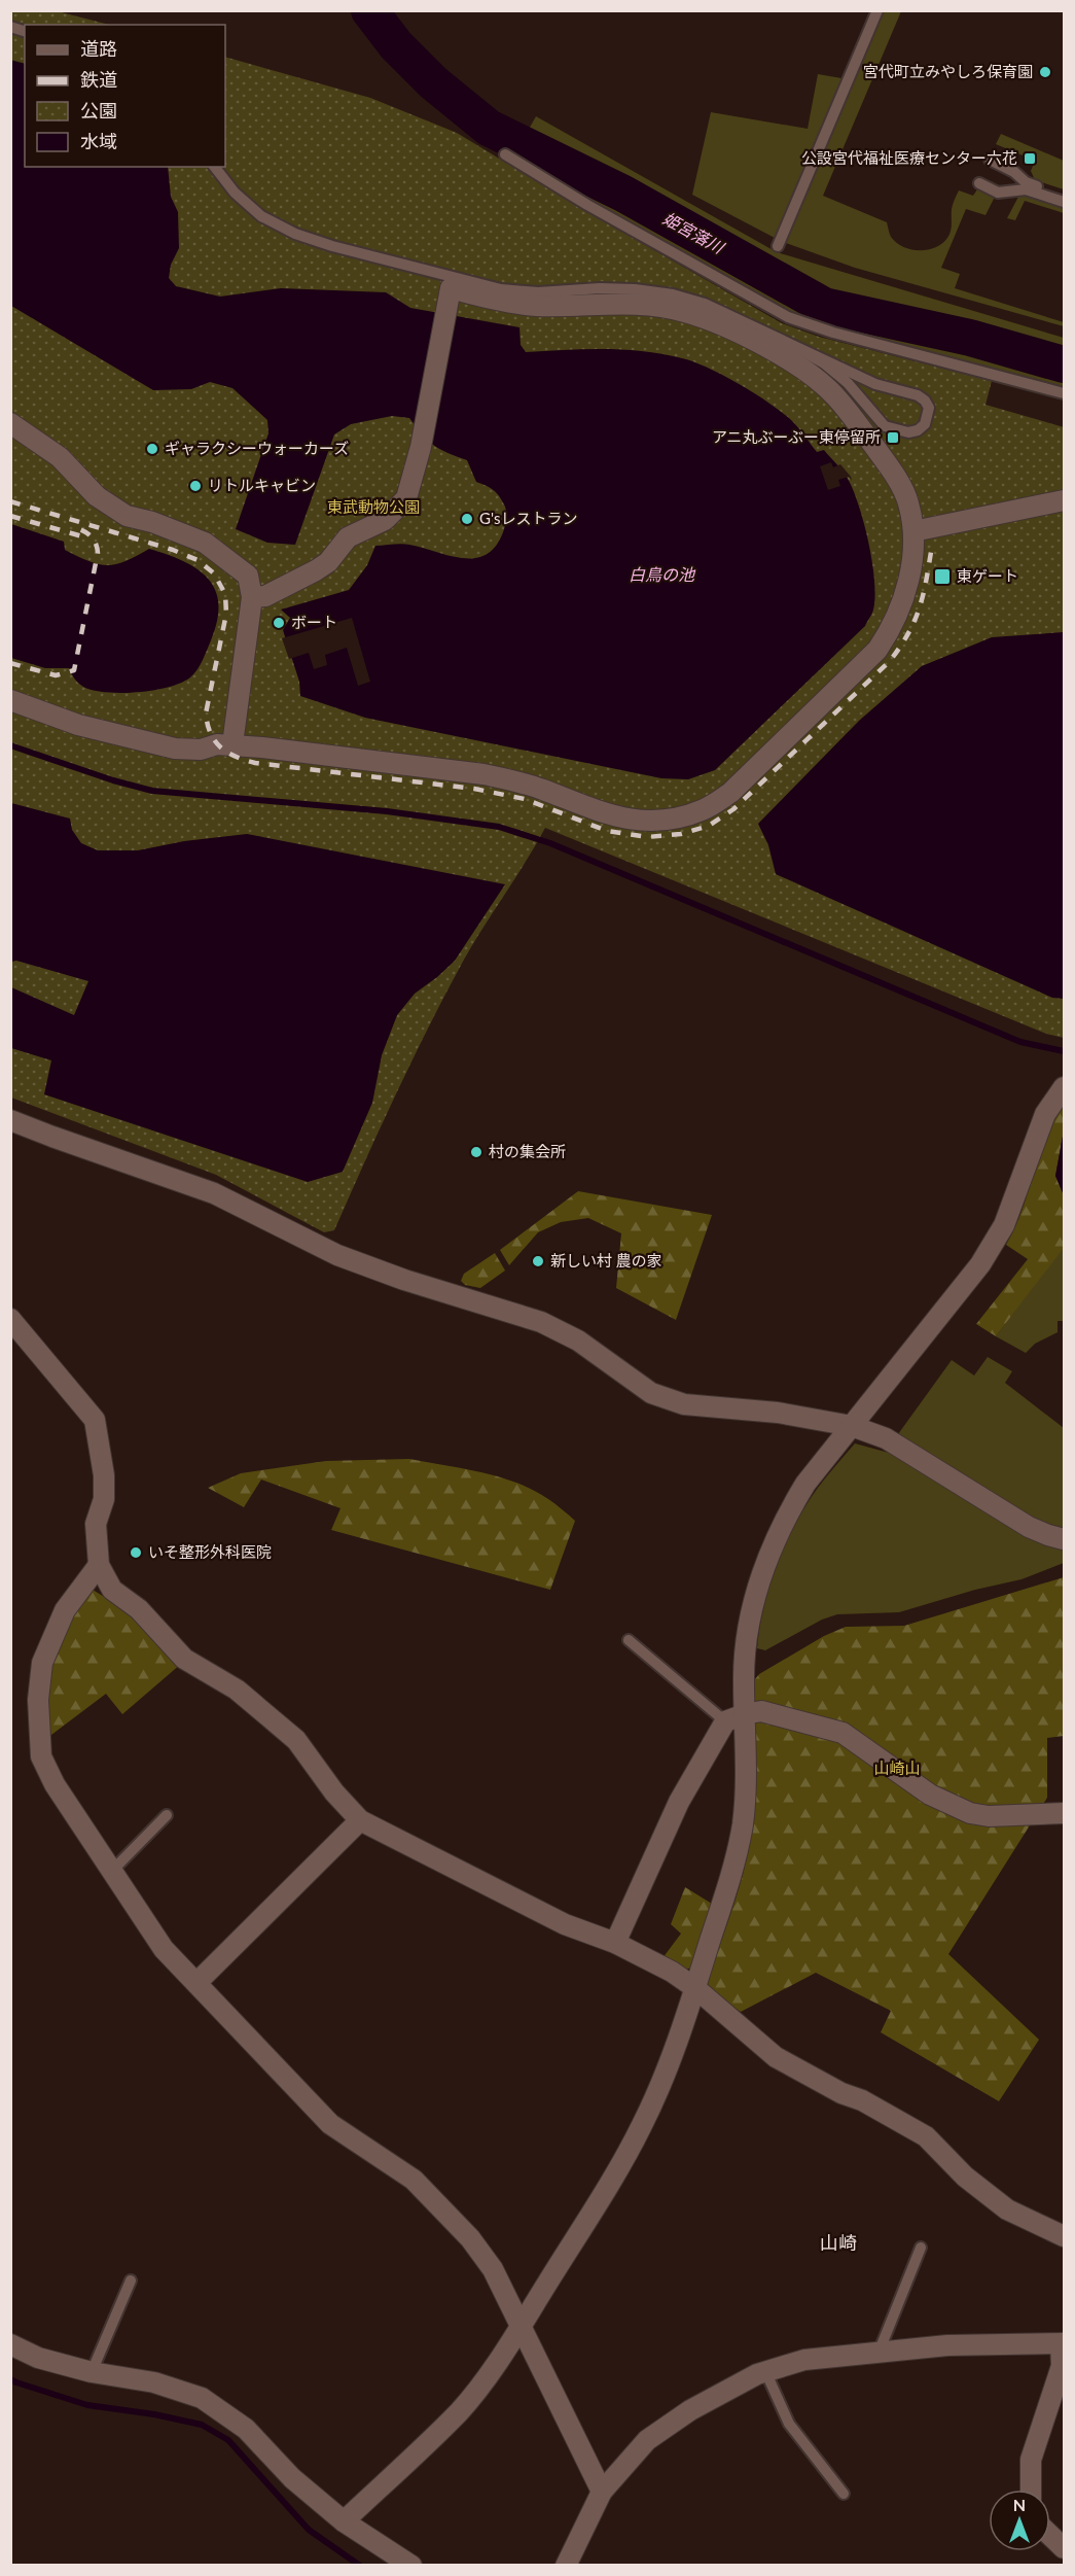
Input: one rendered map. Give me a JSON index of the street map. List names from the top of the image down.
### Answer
{
  "districts": ["山崎"],
  "water": ["姫宮落川", "白鳥の池"],
  "parks": ["東武動物公園", "山崎山"],
  "places": {
    "other": [
      "宮代町立みやしろ保育園",
      "ギャラクシーウォーカーズ",
      "リトルキャビン",
      "G'sレストラン",
      "ボート",
      "村の集会所",
      "新しい村 農の家",
      "いそ整形外科医院"
    ],
    "transit": ["公設宮代福祉医療センター六花", "アニ丸ぶーぶー東停留所", "東ゲート"]
  },
  "legend": [
    "道路",
    "鉄道",
    "公園",
    "水域"
  ],
  "north": "top"
}
